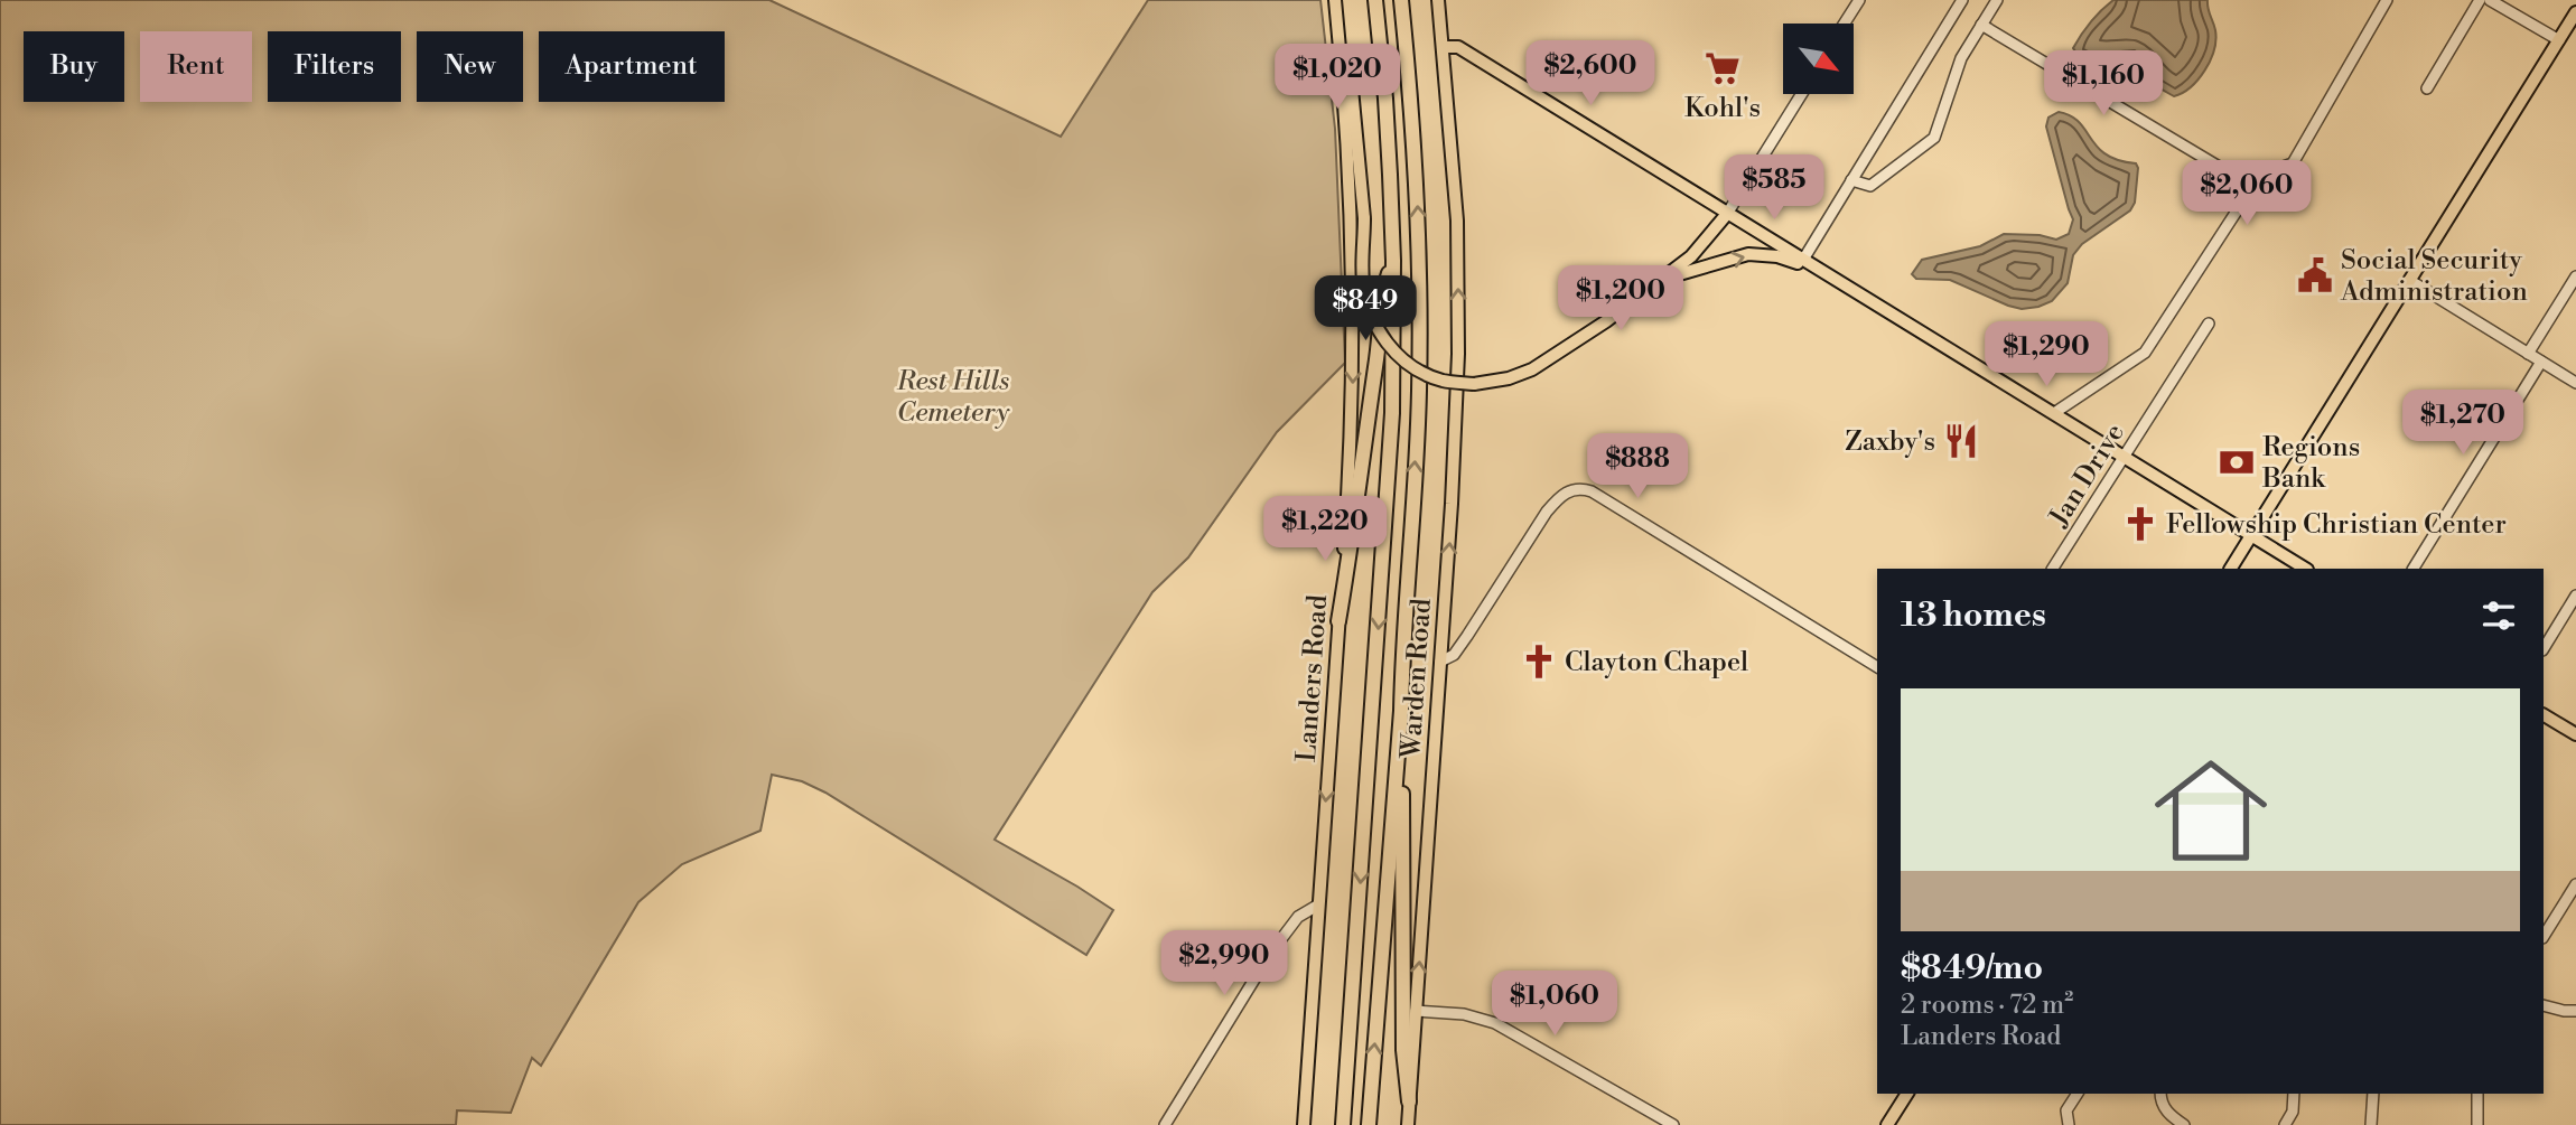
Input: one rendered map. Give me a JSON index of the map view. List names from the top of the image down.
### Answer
{
  "streets": {
    "main road": ["Landers Road", "Warden Road"],
    "street": ["Jan Drive"]
  },
  "one_way": ["Landers Road", "Warden Road"],
  "parks": ["Rest Hills Cemetery"],
  "places": {
    "supermarket": ["Kohl's"],
    "public building": ["Social Security Administration"],
    "restaurant": ["Zaxby's"],
    "bank": ["Regions Bank"],
    "church": ["Fellowship Christian Center", "Clayton Chapel"]
  },
  "north": "bottom right",
  "page": {
    "chip": [
      "Buy",
      "Rent",
      "Filters",
      "New",
      "Apartment"
    ],
    "price": [
      "$2,600",
      "$1,020",
      "$1,160",
      "$585",
      "$2,060",
      "$1,200",
      "$849",
      "$1,290",
      "$1,270",
      "$888",
      "$1,220",
      "$2,990",
      "$1,060"
    ],
    "heading": "13 homes",
    "list": [
      {
        "name": "$849/mo",
        "note": "2 rooms · 72 m² · Landers Road"
      }
    ]
  }
}
